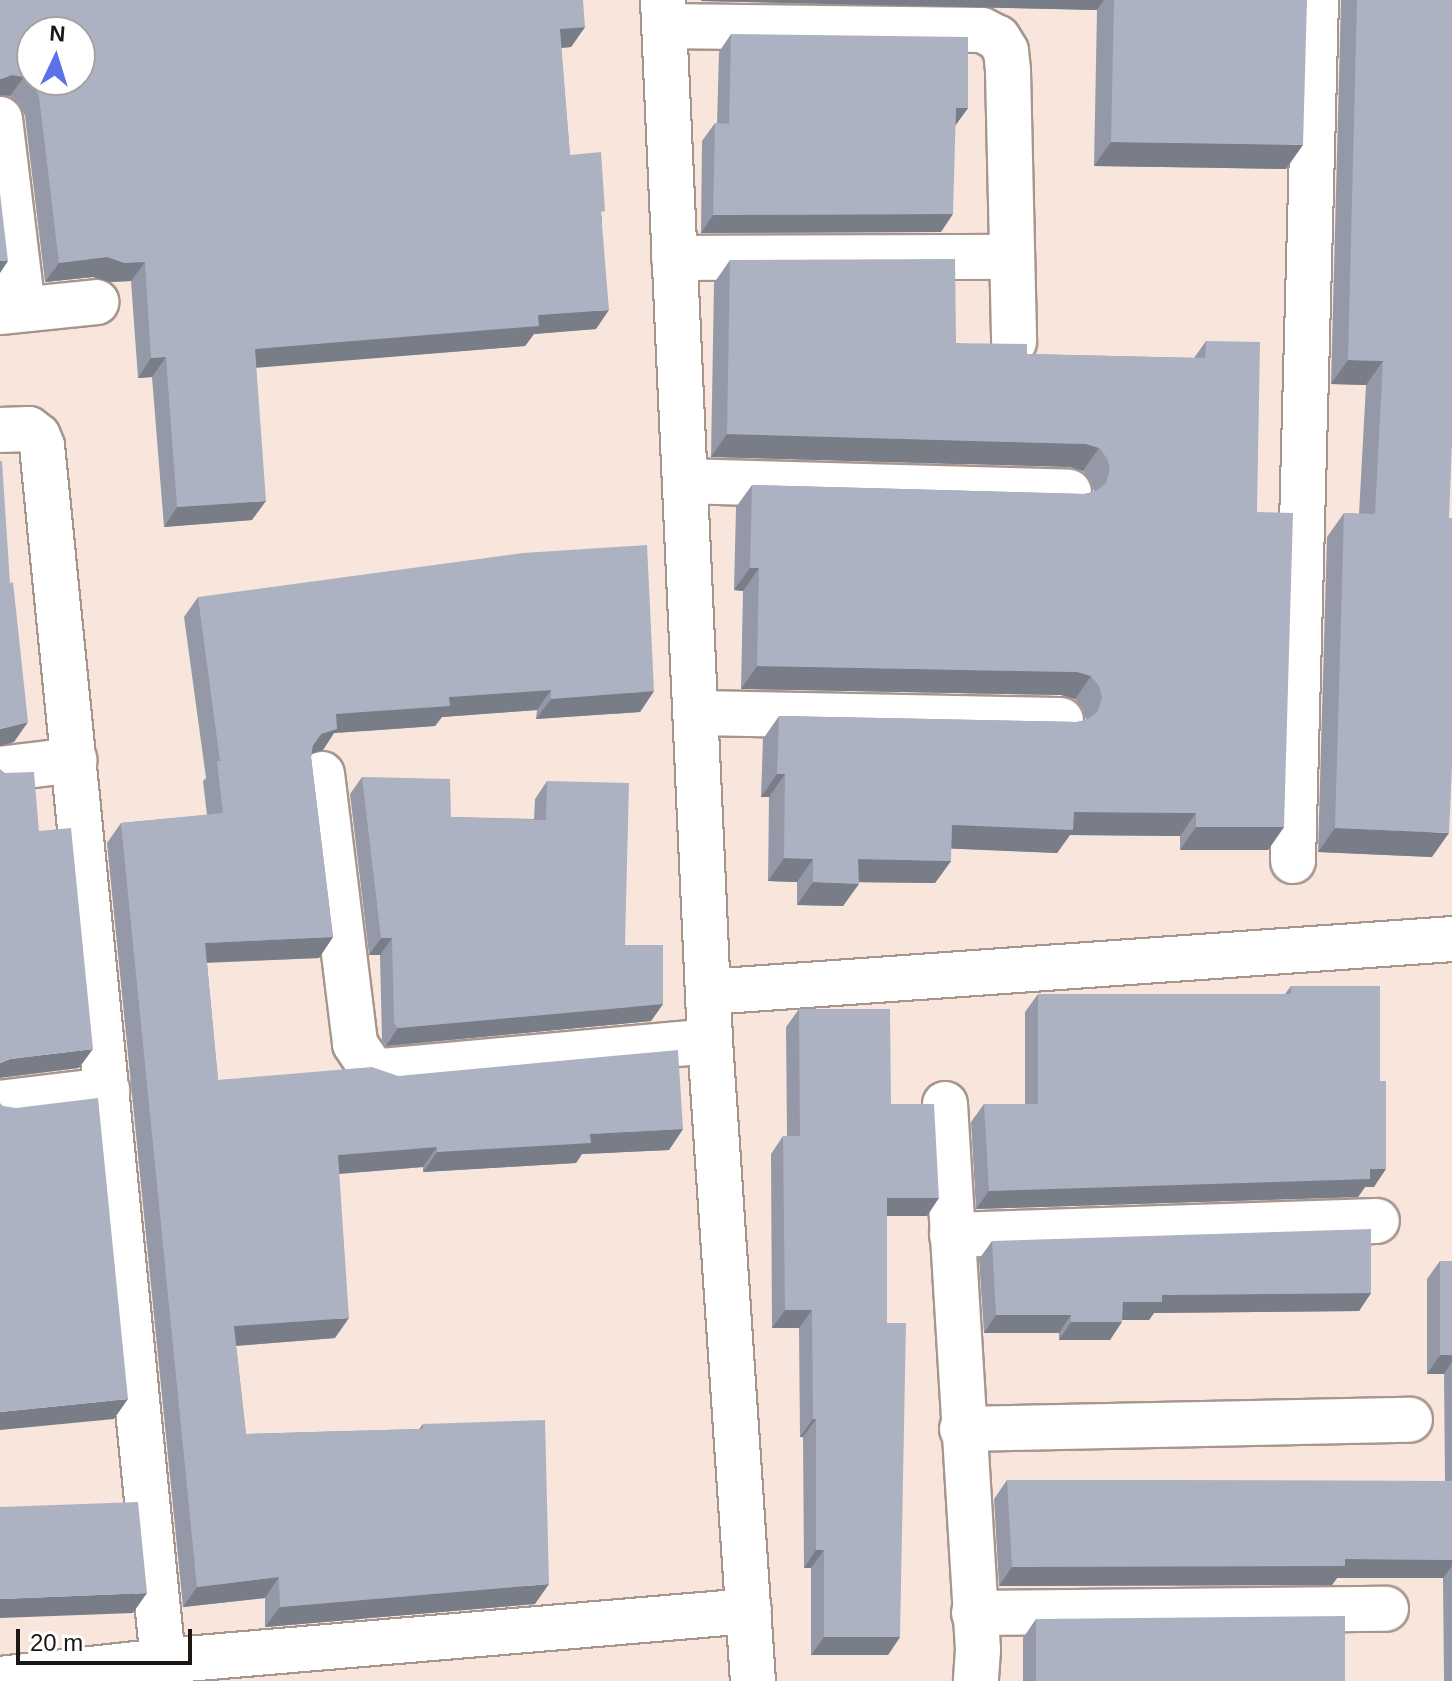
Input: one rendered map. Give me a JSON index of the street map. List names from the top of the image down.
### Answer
{
  "scale_bar": "20 m",
  "north": "top"
}
